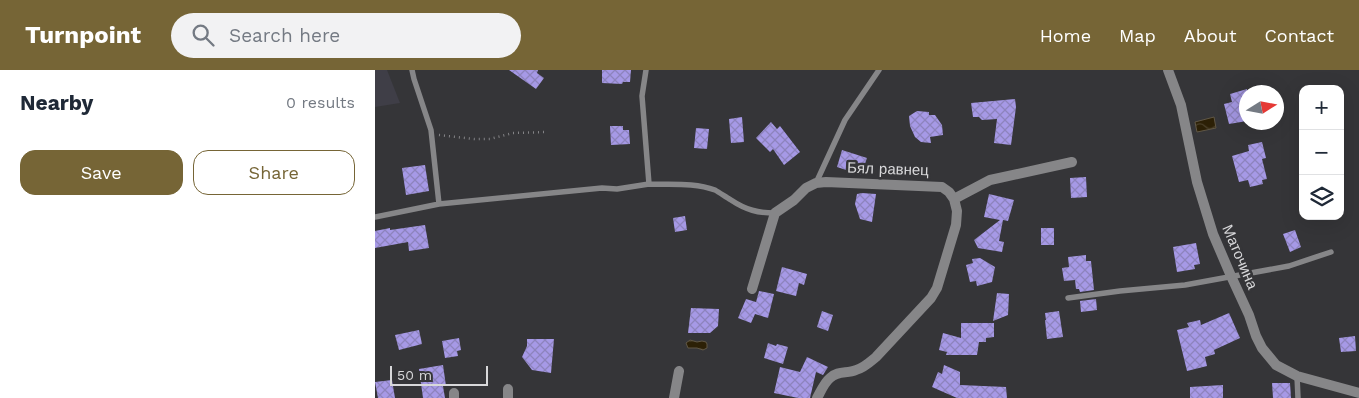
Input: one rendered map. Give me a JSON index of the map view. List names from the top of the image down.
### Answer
{
  "streets": {
    "street": ["Бял равнец", "Маточина"]
  },
  "scale_bar": "50 m",
  "north": "right",
  "page": {
    "header": "Turnpoint",
    "search": "Search here",
    "nav": [
      "Home",
      "Map",
      "About",
      "Contact"
    ],
    "heading": ["Nearby", "0 results"],
    "map_buttons": ["+", "−"],
    "buttons": ["Save", "Share"],
    "scale": "50 m"
  }
}
